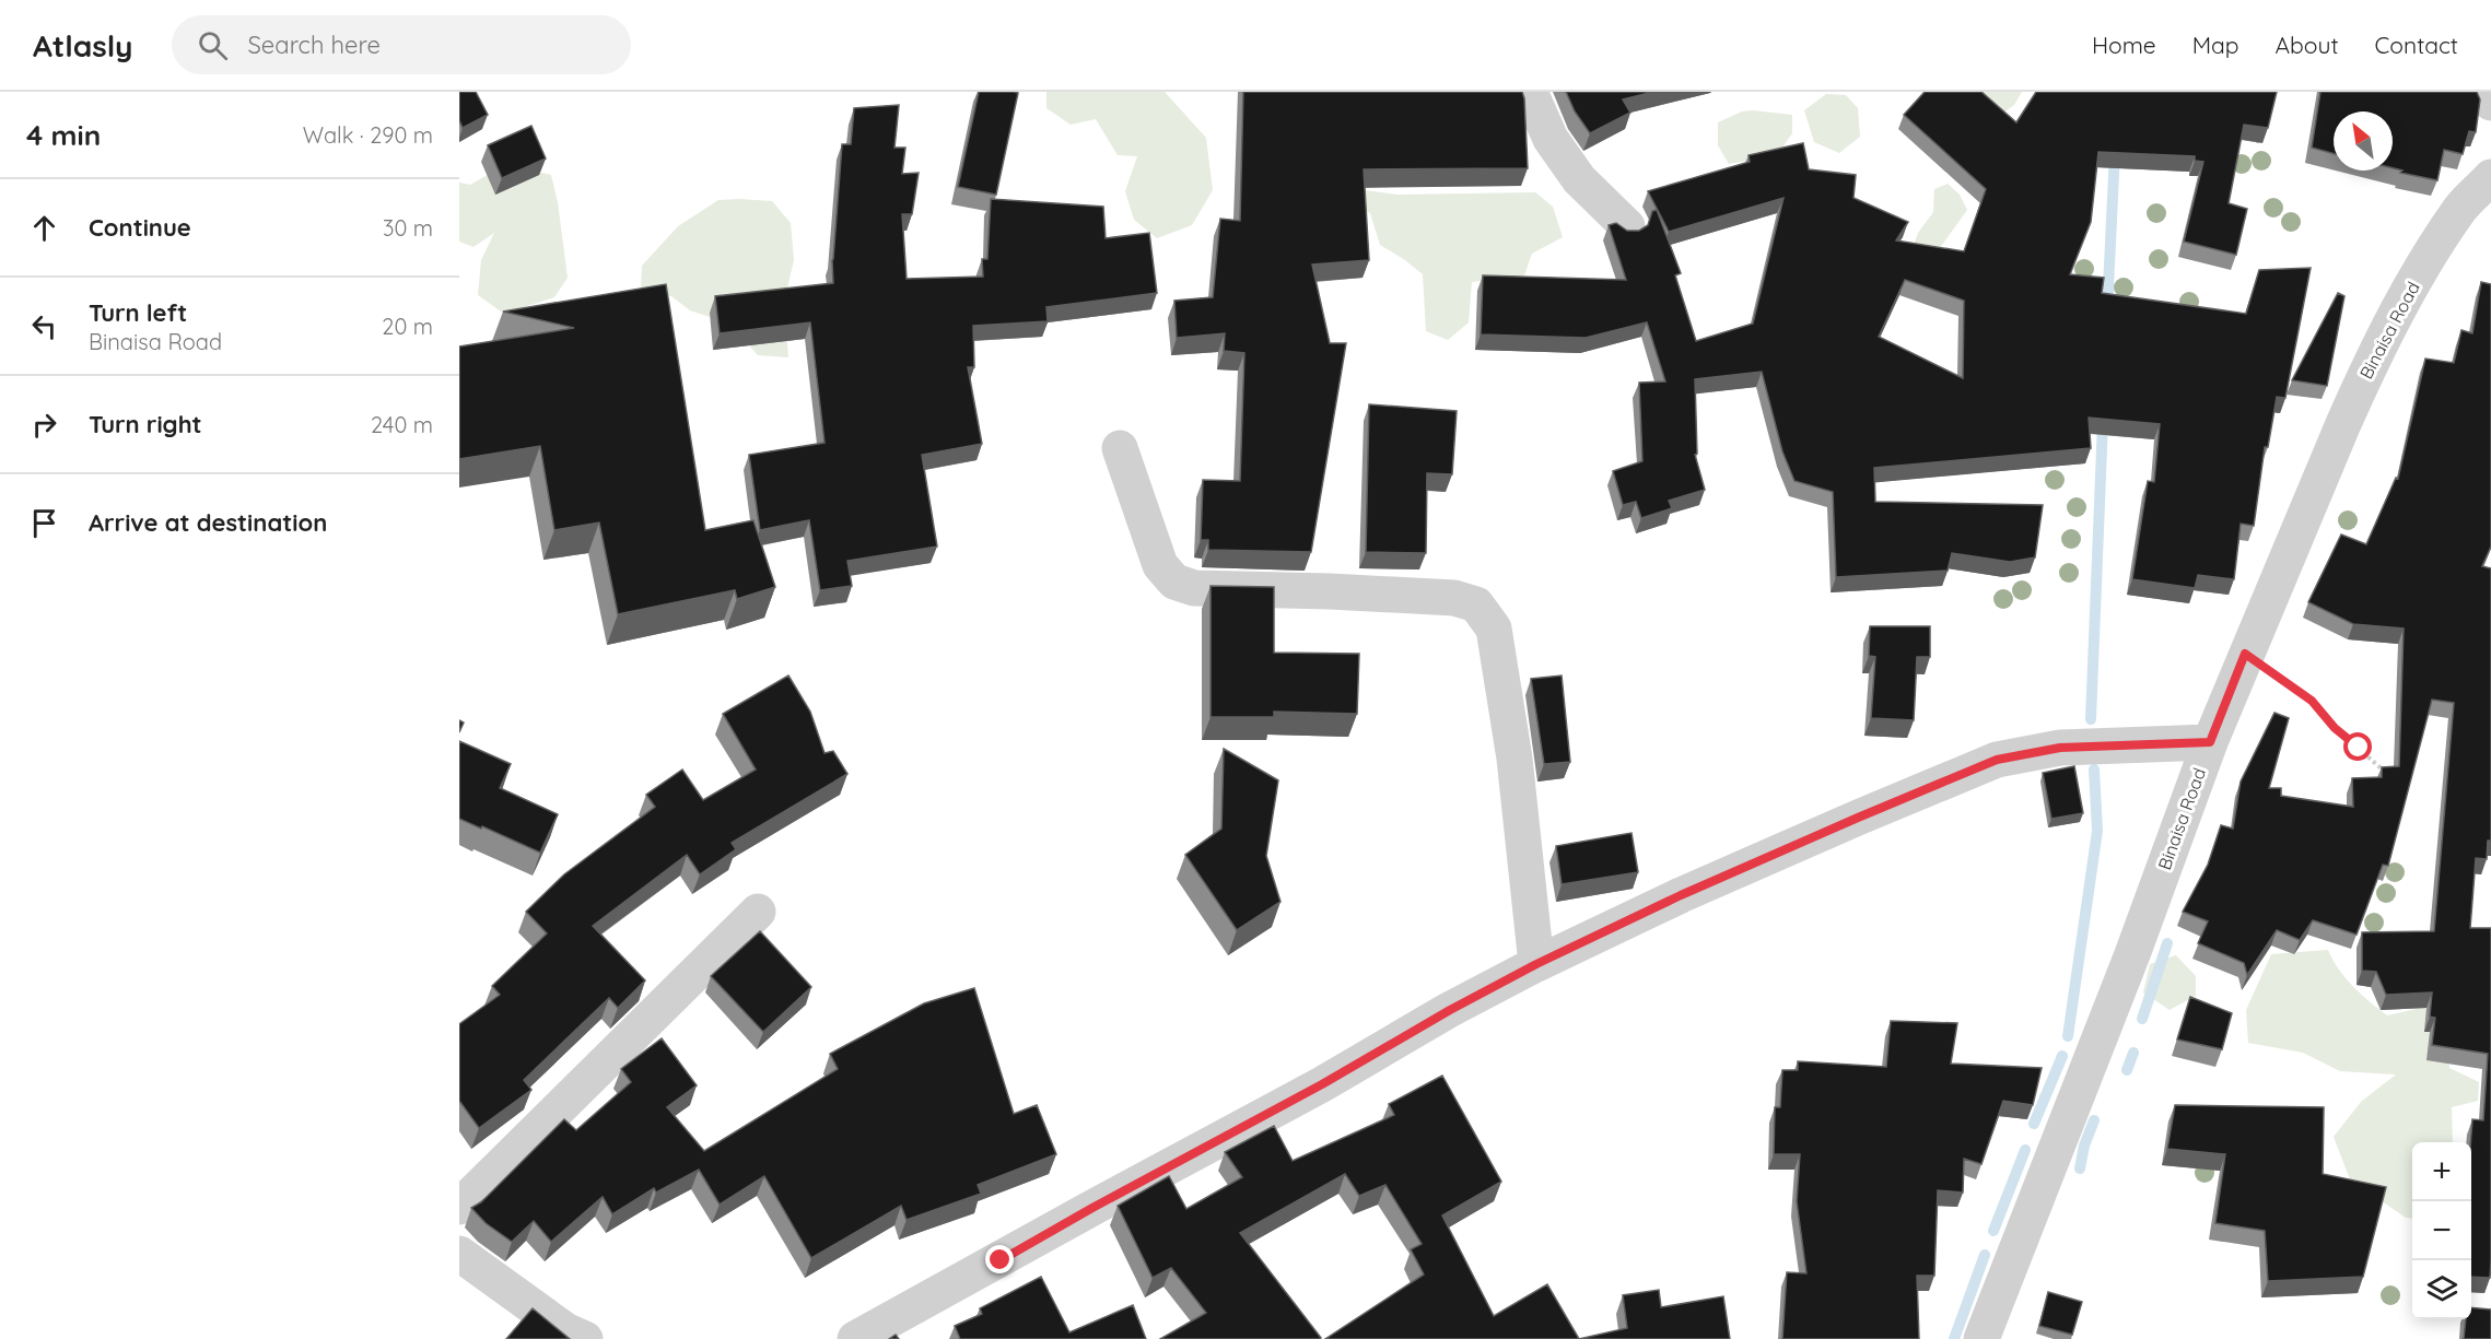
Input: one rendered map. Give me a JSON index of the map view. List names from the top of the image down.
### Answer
{
  "streets": {
    "street": ["Binaisa Road"]
  },
  "north": "top left",
  "page": {
    "header": "Atlasly",
    "search": "Search here",
    "nav": [
      "Home",
      "Map",
      "About",
      "Contact"
    ],
    "heading": ["4 min", "Walk · 290 m"],
    "list": [
      ["Continue", "30 m"],
      ["Turn left", "Binaisa Road", "20 m"],
      ["Turn right", "240 m"],
      "Arrive at destination"
    ],
    "map_buttons": ["+", "−"]
  }
}
